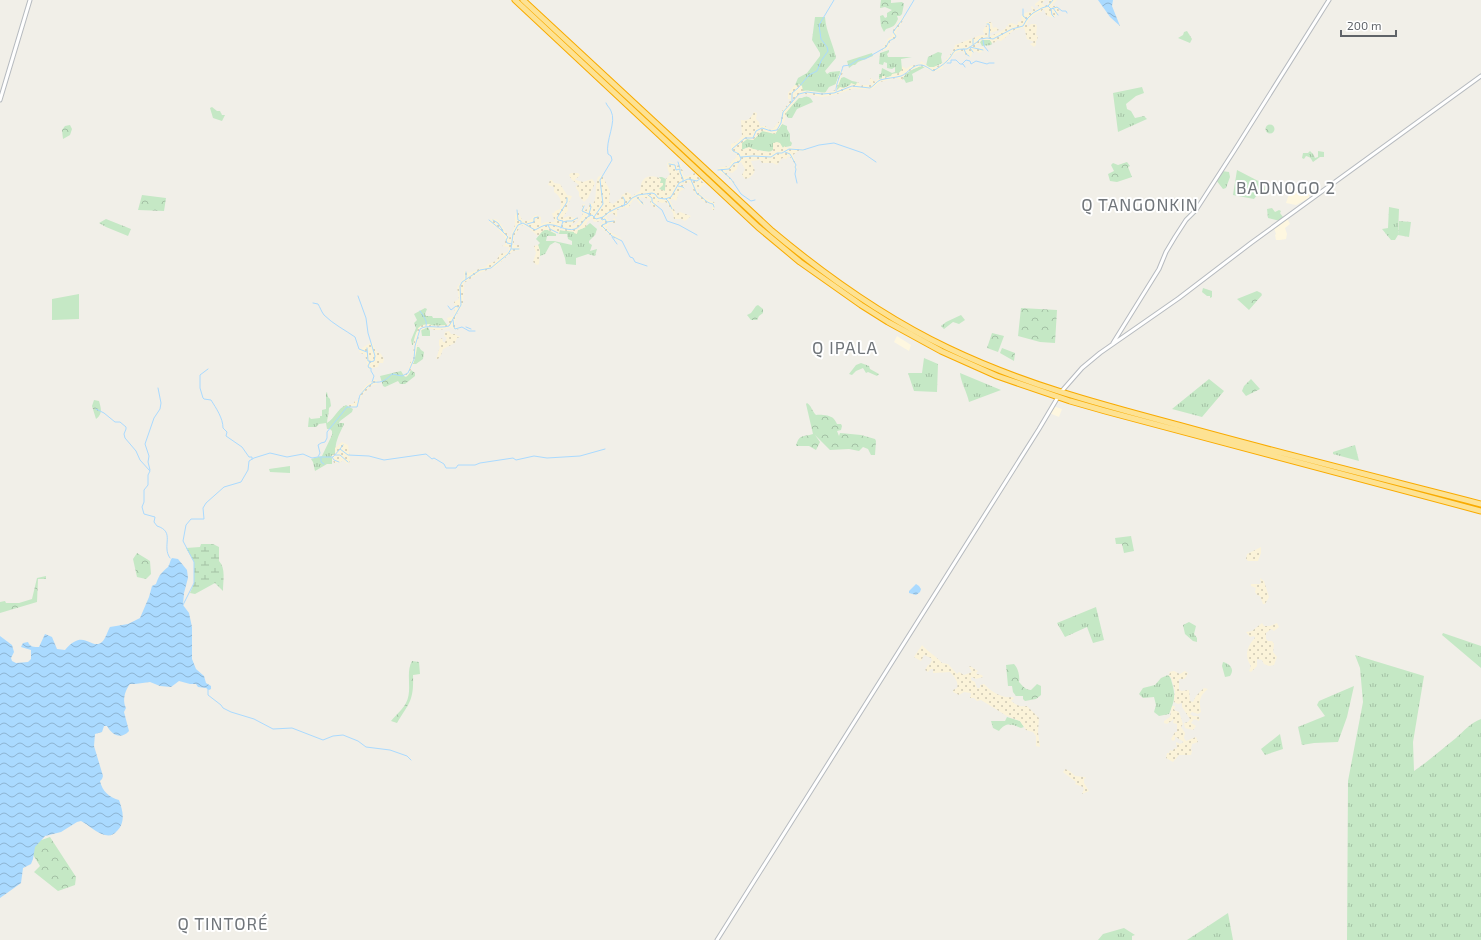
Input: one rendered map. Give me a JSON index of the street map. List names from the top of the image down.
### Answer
{
  "districts": [
    "BADNOGO 2",
    "Q TANGONKIN",
    "Q IPALA",
    "Q TINTORÉ"
  ],
  "scale_bar": "200 m"
}
